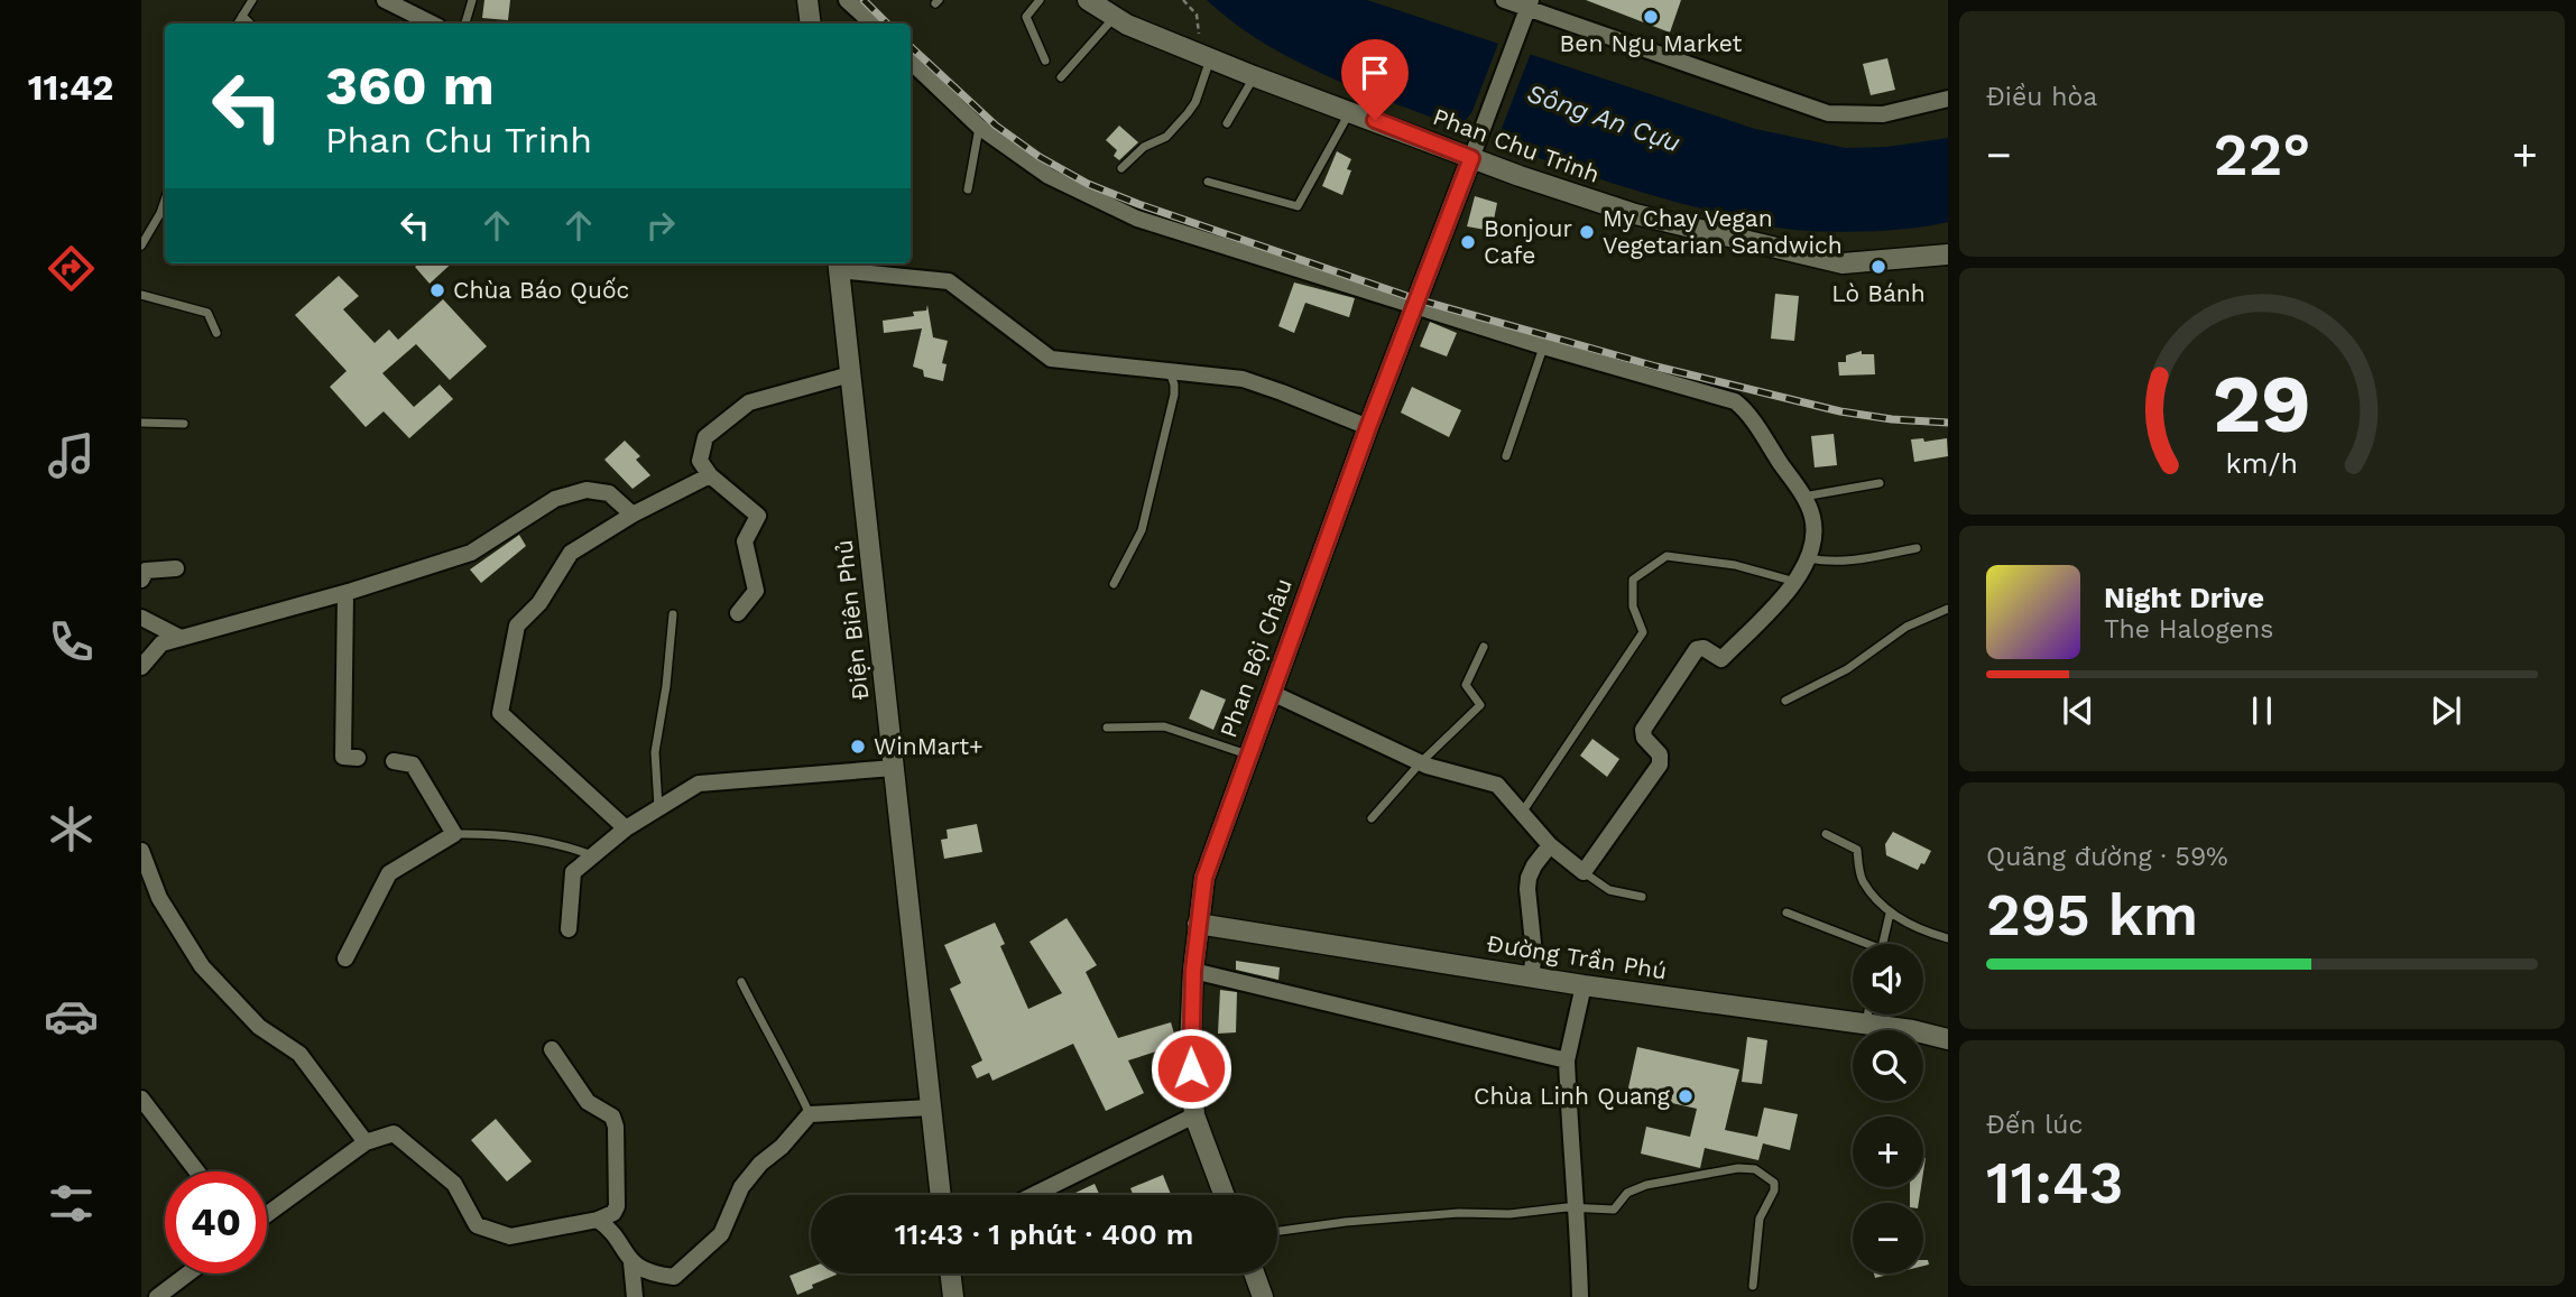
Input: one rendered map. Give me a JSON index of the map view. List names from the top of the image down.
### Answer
{
  "streets": {
    "street": [
      "Phan Chu Trinh",
      "Điện Biên Phủ",
      "Phan Bội Châu",
      "Đường Trần Phú"
    ]
  },
  "crossings": [
    ["Phan Chu Trinh", "Phan Bội Châu"],
    ["Phan Bội Châu", "Đường Trần Phú"]
  ],
  "water": ["Sông An Cựu"],
  "places": [
    "Ben Ngu Market",
    "My Chay Vegan Vegetarian Sandwich",
    "Bonjour Cafe",
    "Lò Bánh",
    "Chùa Báo Quốc",
    "WinMart+",
    "Chùa Linh Quang"
  ],
  "page": {
    "tabs": "11:42",
    "tile": [
      "Điều hòa",
      ["Quãng đường · 59%", "295 km"],
      ["Đến lúc", "11:43"]
    ],
    "turn": ["360 m", "Phan Chu Trinh"],
    "heat": ["−", "22°", "+"],
    "song": ["Night Drive", "The Halogens"],
    "map_buttons": ["+", "−"],
    "limit": "40",
    "trip": "11:43 · 1 phút · 400 m",
    "gauge": ["29", "km/h"]
  }
}
